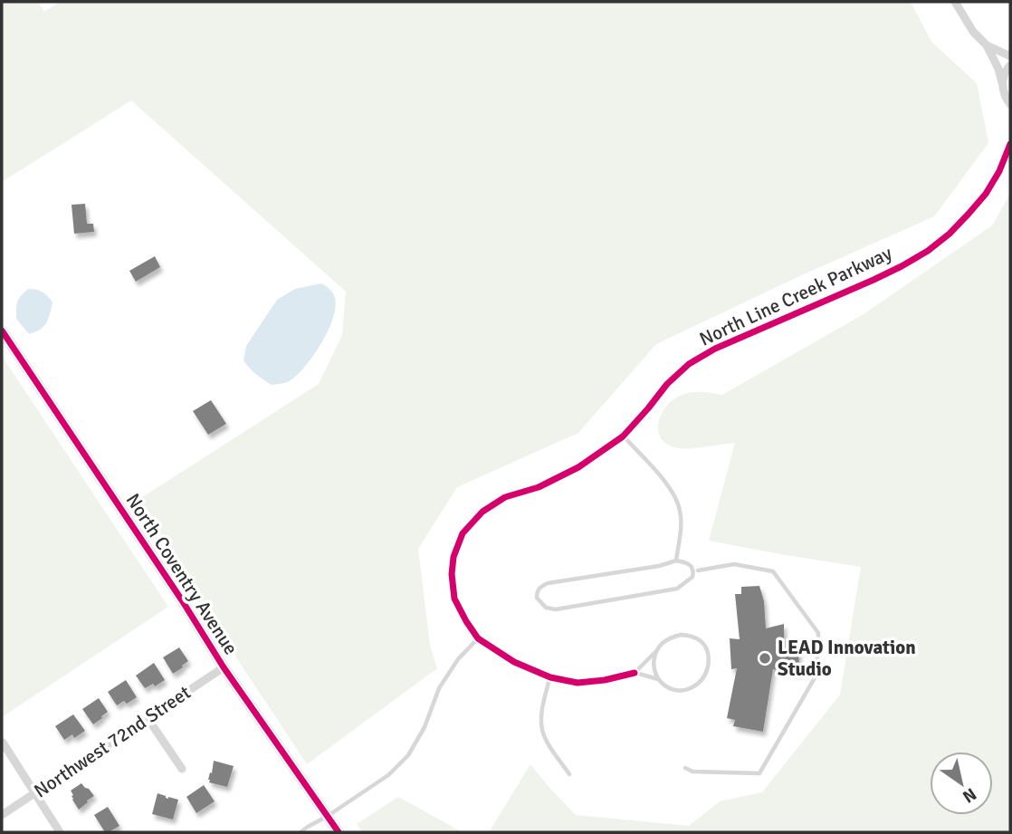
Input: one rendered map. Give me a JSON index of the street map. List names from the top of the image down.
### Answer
{
  "streets": {
    "street": ["North Line Creek Parkway", "North Coventry Avenue", "Northwest 72nd Street"]
  },
  "crossings": [
    ["North Coventry Avenue", "Northwest 72nd Street"]
  ],
  "places": ["LEAD Innovation Studio"],
  "north": "bottom right"
}
